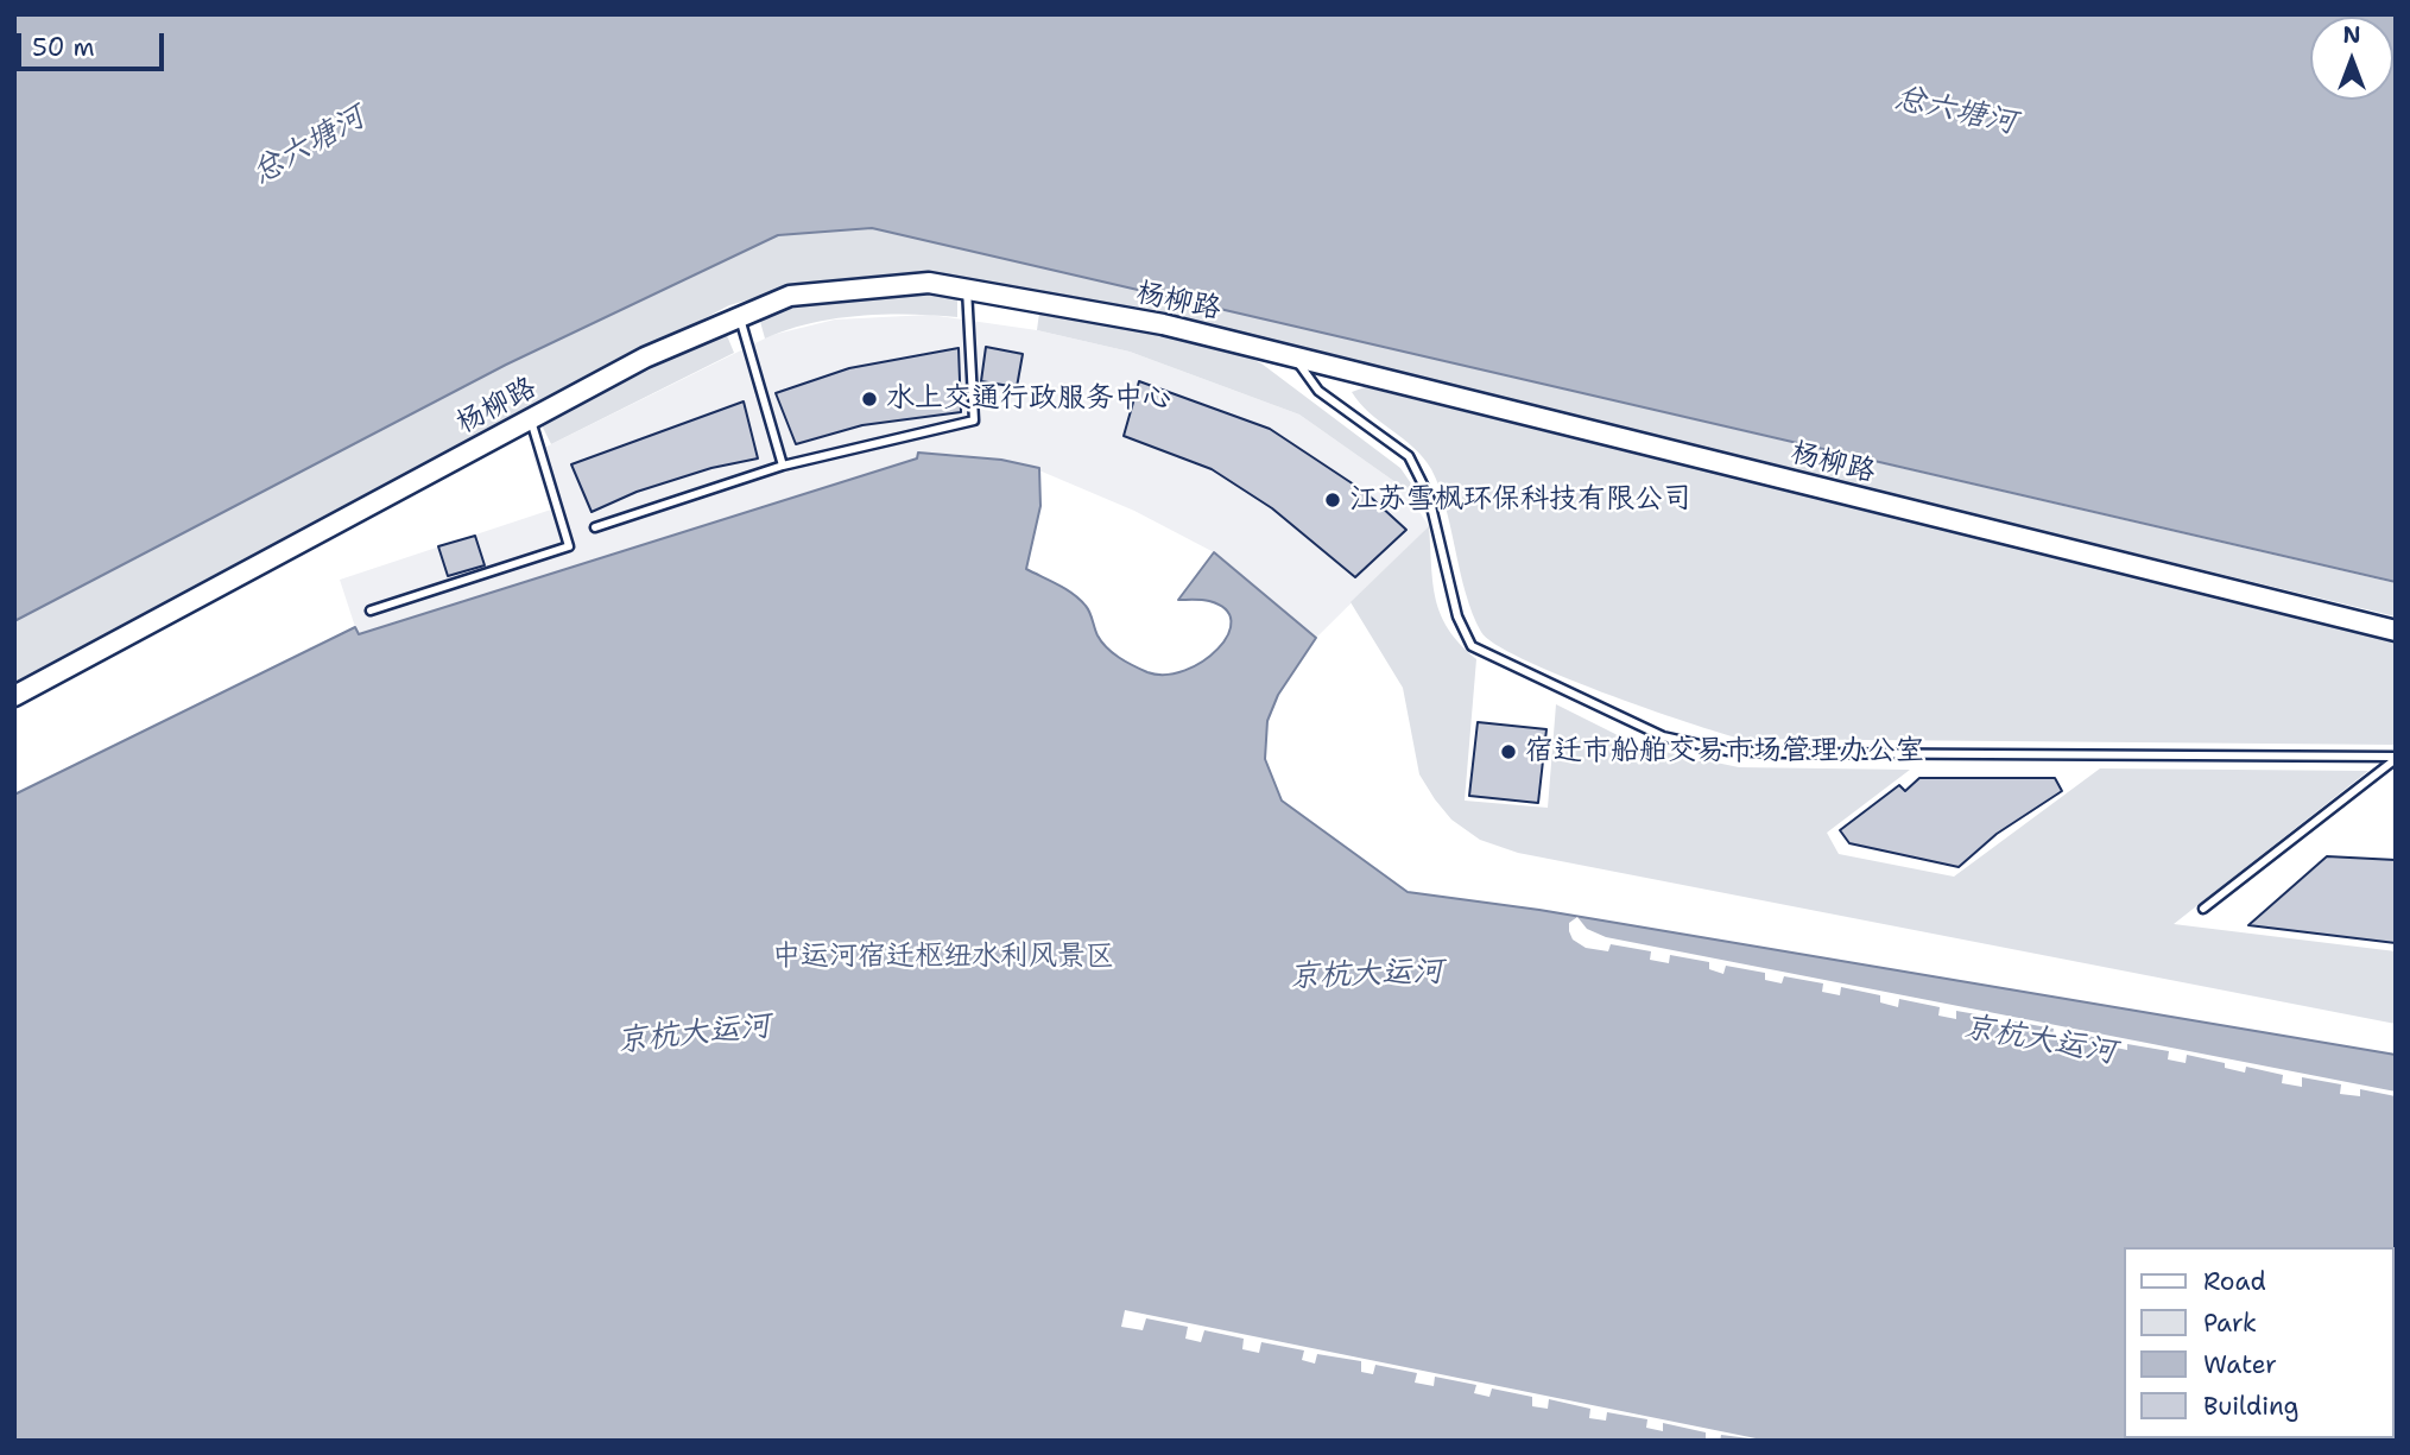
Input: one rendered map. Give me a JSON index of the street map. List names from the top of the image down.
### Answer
{
  "streets": {
    "street": ["杨柳路"]
  },
  "water": ["总六塘河", "京杭大运河"],
  "parks": ["中运河宿迁枢纽水利风景区"],
  "places": ["水上交通行政服务中心", "江苏雪枫环保科技有限公司", "宿迁市船舶交易市场管理办公室"],
  "legend": [
    "Road",
    "Park",
    "Water",
    "Building"
  ],
  "scale_bar": "50 m",
  "north": "top"
}
